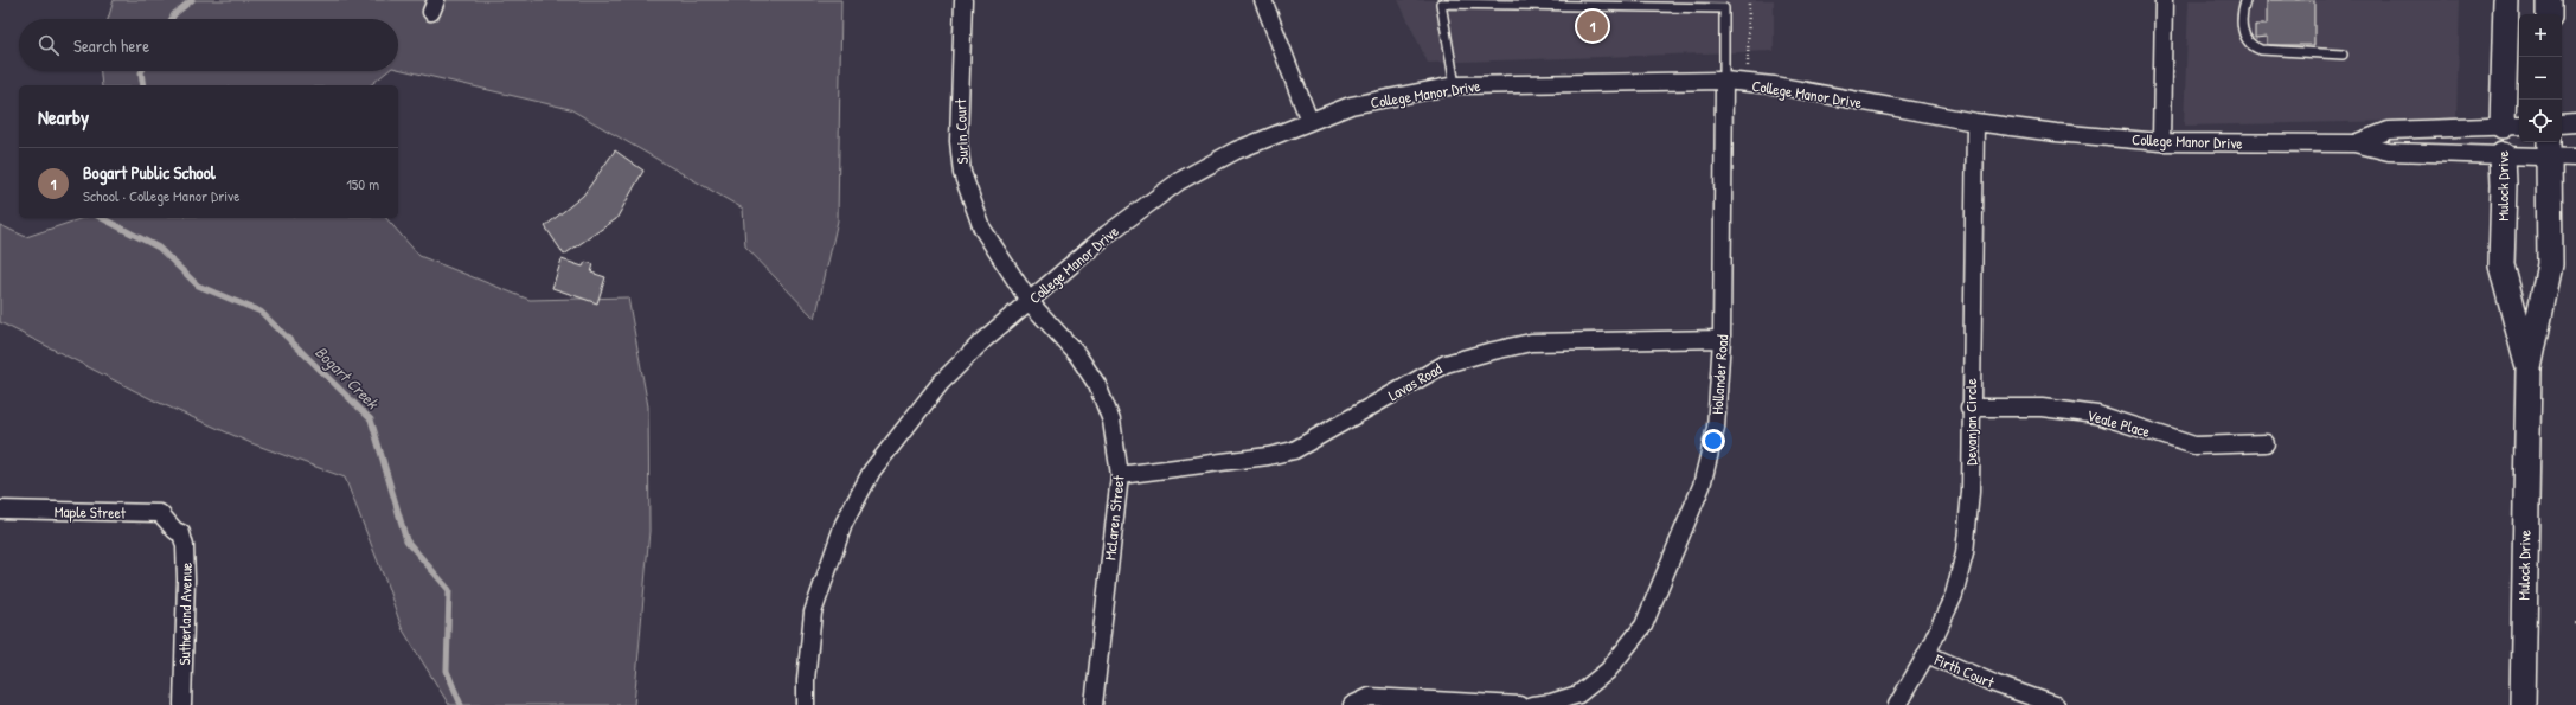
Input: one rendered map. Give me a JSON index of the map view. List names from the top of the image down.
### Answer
{
  "streets": {
    "main road": ["Mulock Drive"],
    "street": [
      "College Manor Drive",
      "Surin Court",
      "Hollander Road",
      "Lavas Road",
      "Devanjan Circle",
      "Veale Place",
      "Maple Street",
      "McLaren Street",
      "Sutherland Avenue",
      "Firth Court"
    ]
  },
  "crossings": [
    ["College Manor Drive", "Surin Court"],
    ["College Manor Drive", "Mulock Drive"],
    ["College Manor Drive", "Hollander Road"],
    ["College Manor Drive", "Devanjan Circle"],
    ["College Manor Drive", "McLaren Street"],
    ["Surin Court", "McLaren Street"],
    ["Hollander Road", "Lavas Road"],
    ["Lavas Road", "McLaren Street"],
    ["Devanjan Circle", "Veale Place"],
    ["Devanjan Circle", "Firth Court"],
    ["Maple Street", "Sutherland Avenue"]
  ],
  "water": ["Bogart Creek"],
  "page": {
    "pins": "1",
    "map_buttons": ["+", "−"],
    "search": "Search here",
    "heading": "Nearby",
    "list": [
      {
        "mark": "1",
        "name": "Bogart Public School",
        "note": "School · College Manor Drive",
        "value": "150 m"
      }
    ]
  }
}
